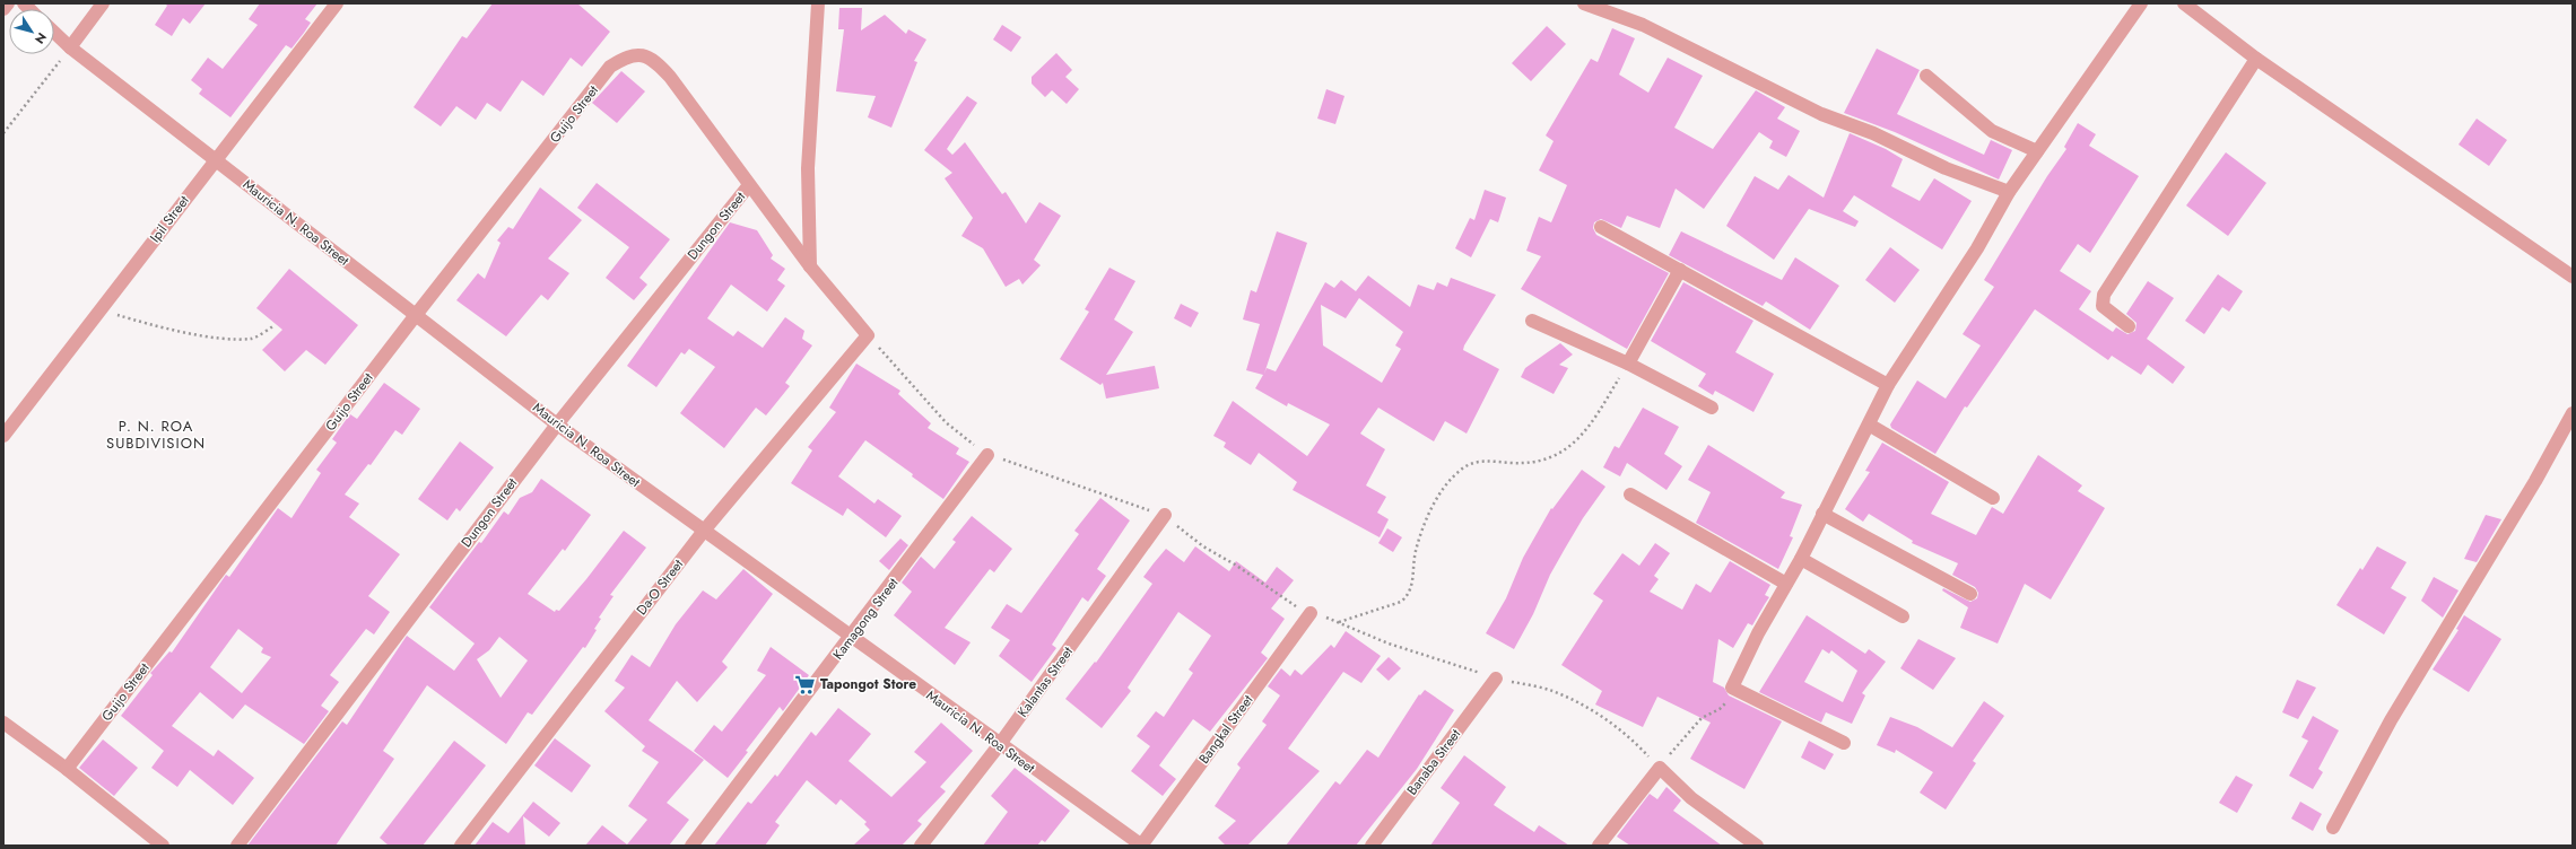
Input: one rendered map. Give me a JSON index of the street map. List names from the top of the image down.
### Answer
{
  "streets": {
    "street": [
      "Guijo Street",
      "Ipil Street",
      "Mauricia N. Roa Street",
      "Dungon Street",
      "Da-O Street",
      "Kamagong Street",
      "Kalantas Street",
      "Bangkal Street",
      "Banaba Street"
    ]
  },
  "crossings": [
    ["Guijo Street", "Mauricia N. Roa Street"],
    ["Guijo Street", "Dungon Street"],
    ["Ipil Street", "Mauricia N. Roa Street"],
    ["Mauricia N. Roa Street", "Dungon Street"],
    ["Mauricia N. Roa Street", "Da-O Street"],
    ["Mauricia N. Roa Street", "Kamagong Street"],
    ["Mauricia N. Roa Street", "Kalantas Street"],
    ["Mauricia N. Roa Street", "Bangkal Street"]
  ],
  "districts": ["P. N. ROA SUBDIVISION"],
  "places": {
    "supermarket": ["Tapongot Store"]
  },
  "north": "bottom right"
}
